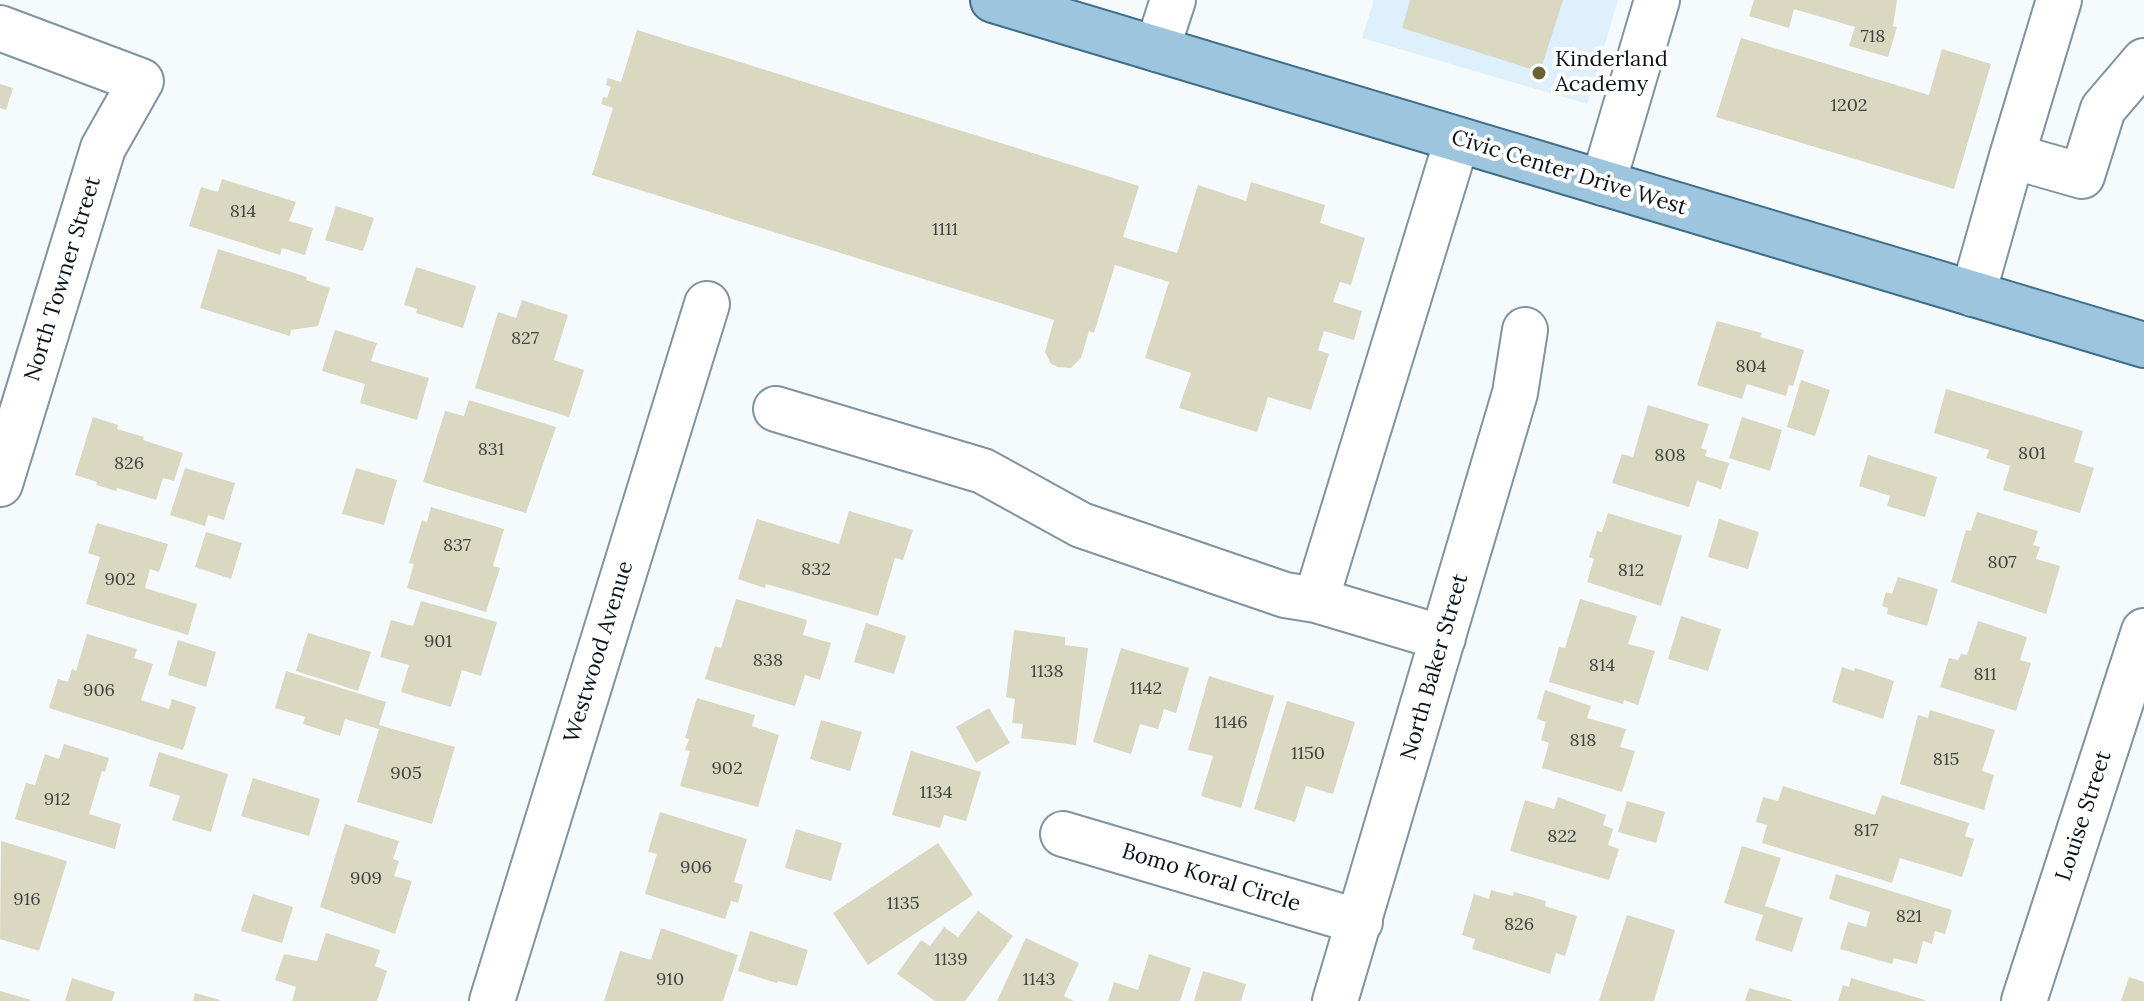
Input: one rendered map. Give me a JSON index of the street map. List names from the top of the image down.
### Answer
{
  "streets": {
    "main road": ["Civic Center Drive West"],
    "street": [
      "North Towner Street",
      "Westwood Avenue",
      "North Baker Street",
      "Louise Street",
      "Bomo Koral Circle"
    ]
  },
  "crossings": [
    ["North Baker Street", "Bomo Koral Circle"]
  ],
  "places": ["Kinderland Academy"],
  "house_numbers": [
    "718",
    "1202",
    "814",
    "1111",
    "827",
    "804",
    "831",
    "801",
    "808",
    "826",
    "837",
    "807",
    "832",
    "812",
    "902",
    "901",
    "838",
    "814",
    "1138",
    "811",
    "1142",
    "906",
    "1146",
    "818",
    "1150",
    "815",
    "902",
    "905",
    "1134",
    "912",
    "817",
    "822",
    "906",
    "909",
    "916",
    "1135",
    "821",
    "826",
    "1139",
    "910",
    "1143"
  ]
}
